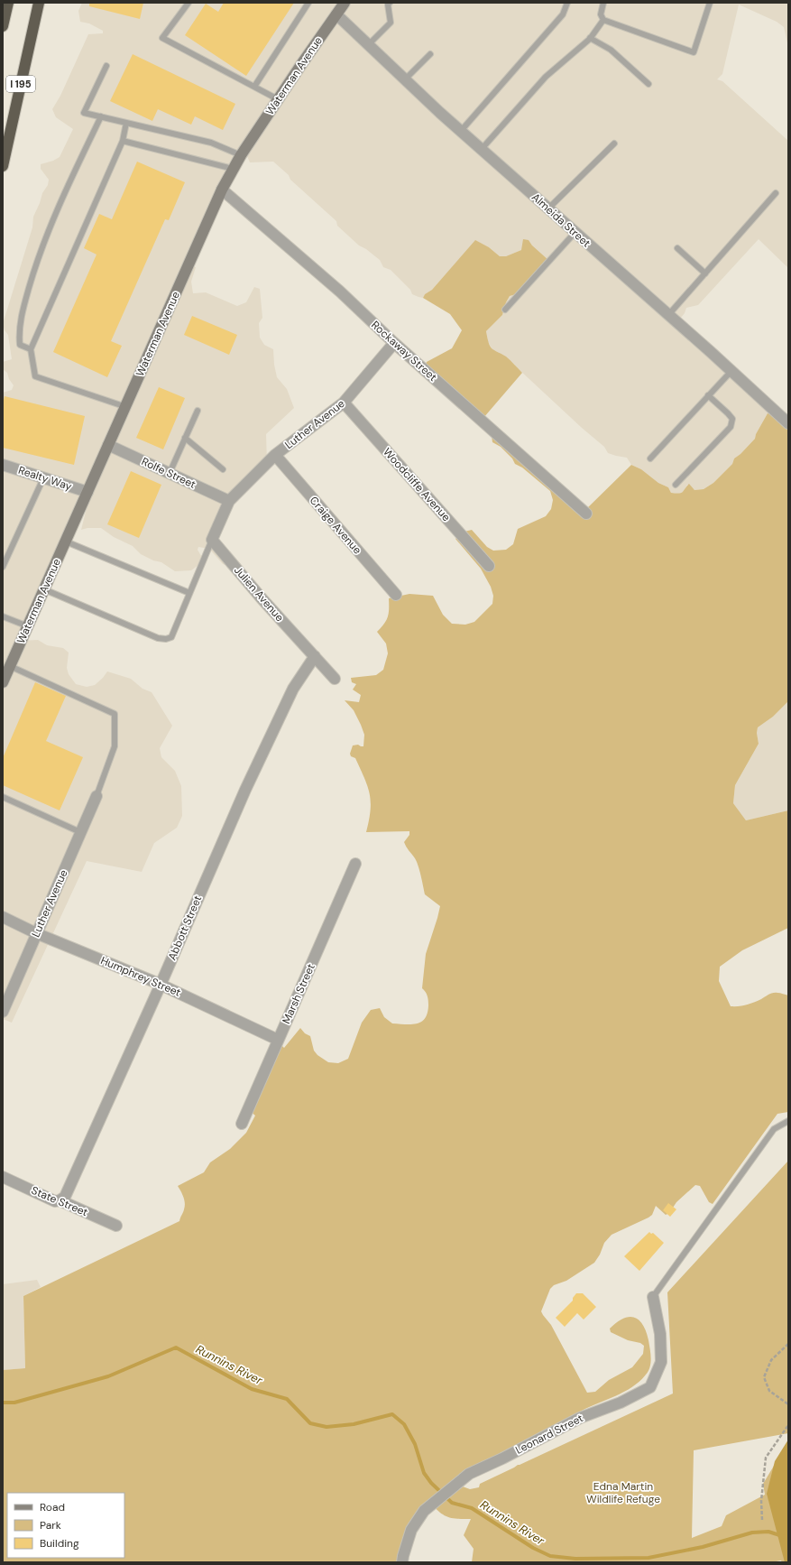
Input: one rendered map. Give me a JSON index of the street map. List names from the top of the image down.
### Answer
{
  "streets": {
    "highway": ["I 195"],
    "main road": ["Waterman Avenue"],
    "street": [
      "Almeida Street",
      "Rockaway Street",
      "Luther Avenue",
      "Rolfe Street",
      "Realty Way",
      "Woodcliffe Avenue",
      "Craige Avenue",
      "Julien Avenue",
      "Abbott Street",
      "Humphrey Street",
      "Marsh Street",
      "State Street",
      "Leonard Street"
    ]
  },
  "crossings": [
    ["Waterman Avenue", "Almeida Street"],
    ["Waterman Avenue", "Rockaway Street"],
    ["Waterman Avenue", "Rolfe Street"],
    ["Waterman Avenue", "Realty Way"],
    ["Rockaway Street", "Luther Avenue"],
    ["Luther Avenue", "Rolfe Street"],
    ["Luther Avenue", "Woodcliffe Avenue"],
    ["Luther Avenue", "Craige Avenue"],
    ["Luther Avenue", "Humphrey Street"],
    ["Julien Avenue", "Abbott Street"],
    ["Abbott Street", "Humphrey Street"],
    ["Abbott Street", "State Street"],
    ["Humphrey Street", "Marsh Street"]
  ],
  "water": ["Runnins River"],
  "parks": ["Edna Martin Wildlife Refuge"],
  "legend": ["Road", "Park", "Building"]
}
